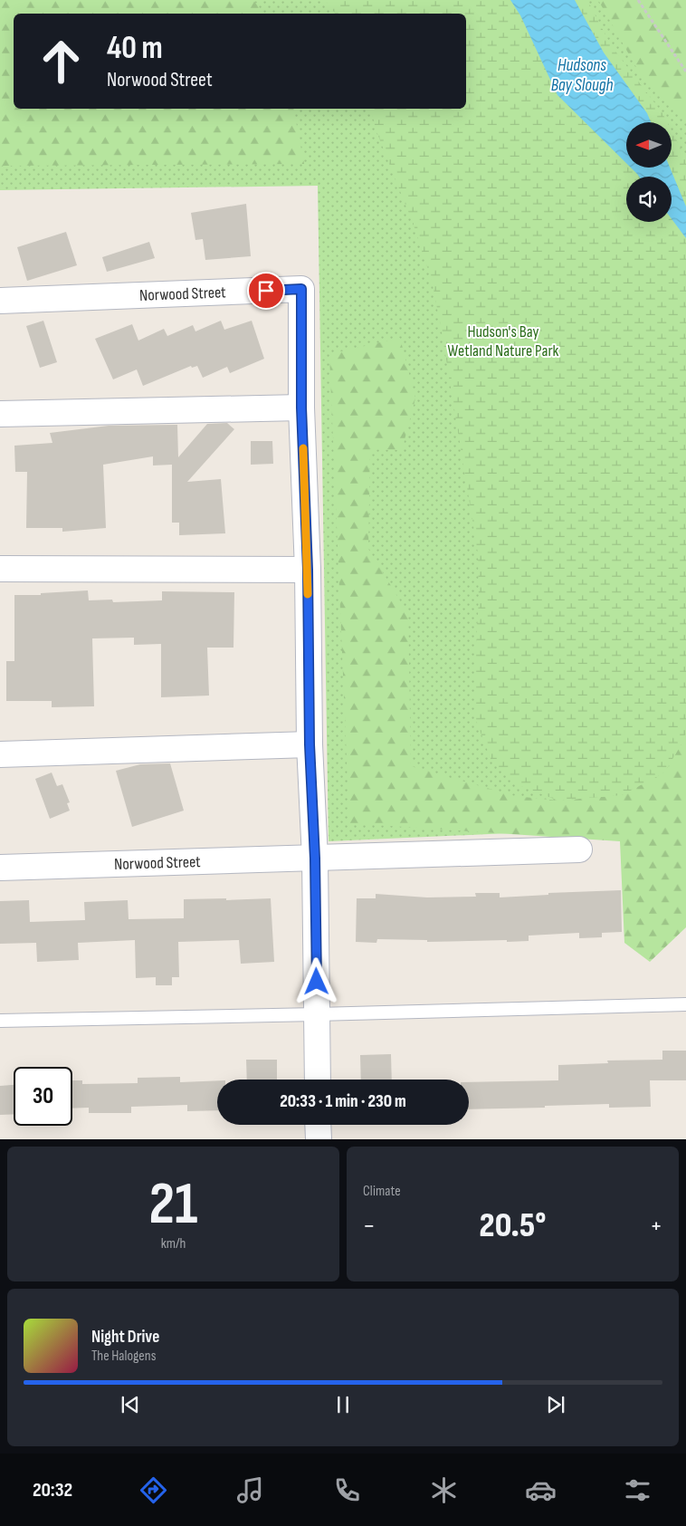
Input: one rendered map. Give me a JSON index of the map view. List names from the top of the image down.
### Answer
{
  "streets": {
    "street": ["Norwood Street"]
  },
  "water": ["Hudsons Bay Slough"],
  "parks": ["Hudson's Bay Wetland Nature Park"],
  "north": "left",
  "page": {
    "turn": ["40 m", "Norwood Street"],
    "limit": "30",
    "trip": "20:33 · 1 min · 230 m",
    "tile": [
      ["21", "km/h"],
      "Climate"
    ],
    "heat": ["−", "20.5°", "+"],
    "song": ["Night Drive", "The Halogens"],
    "tabs": "20:32"
  }
}
